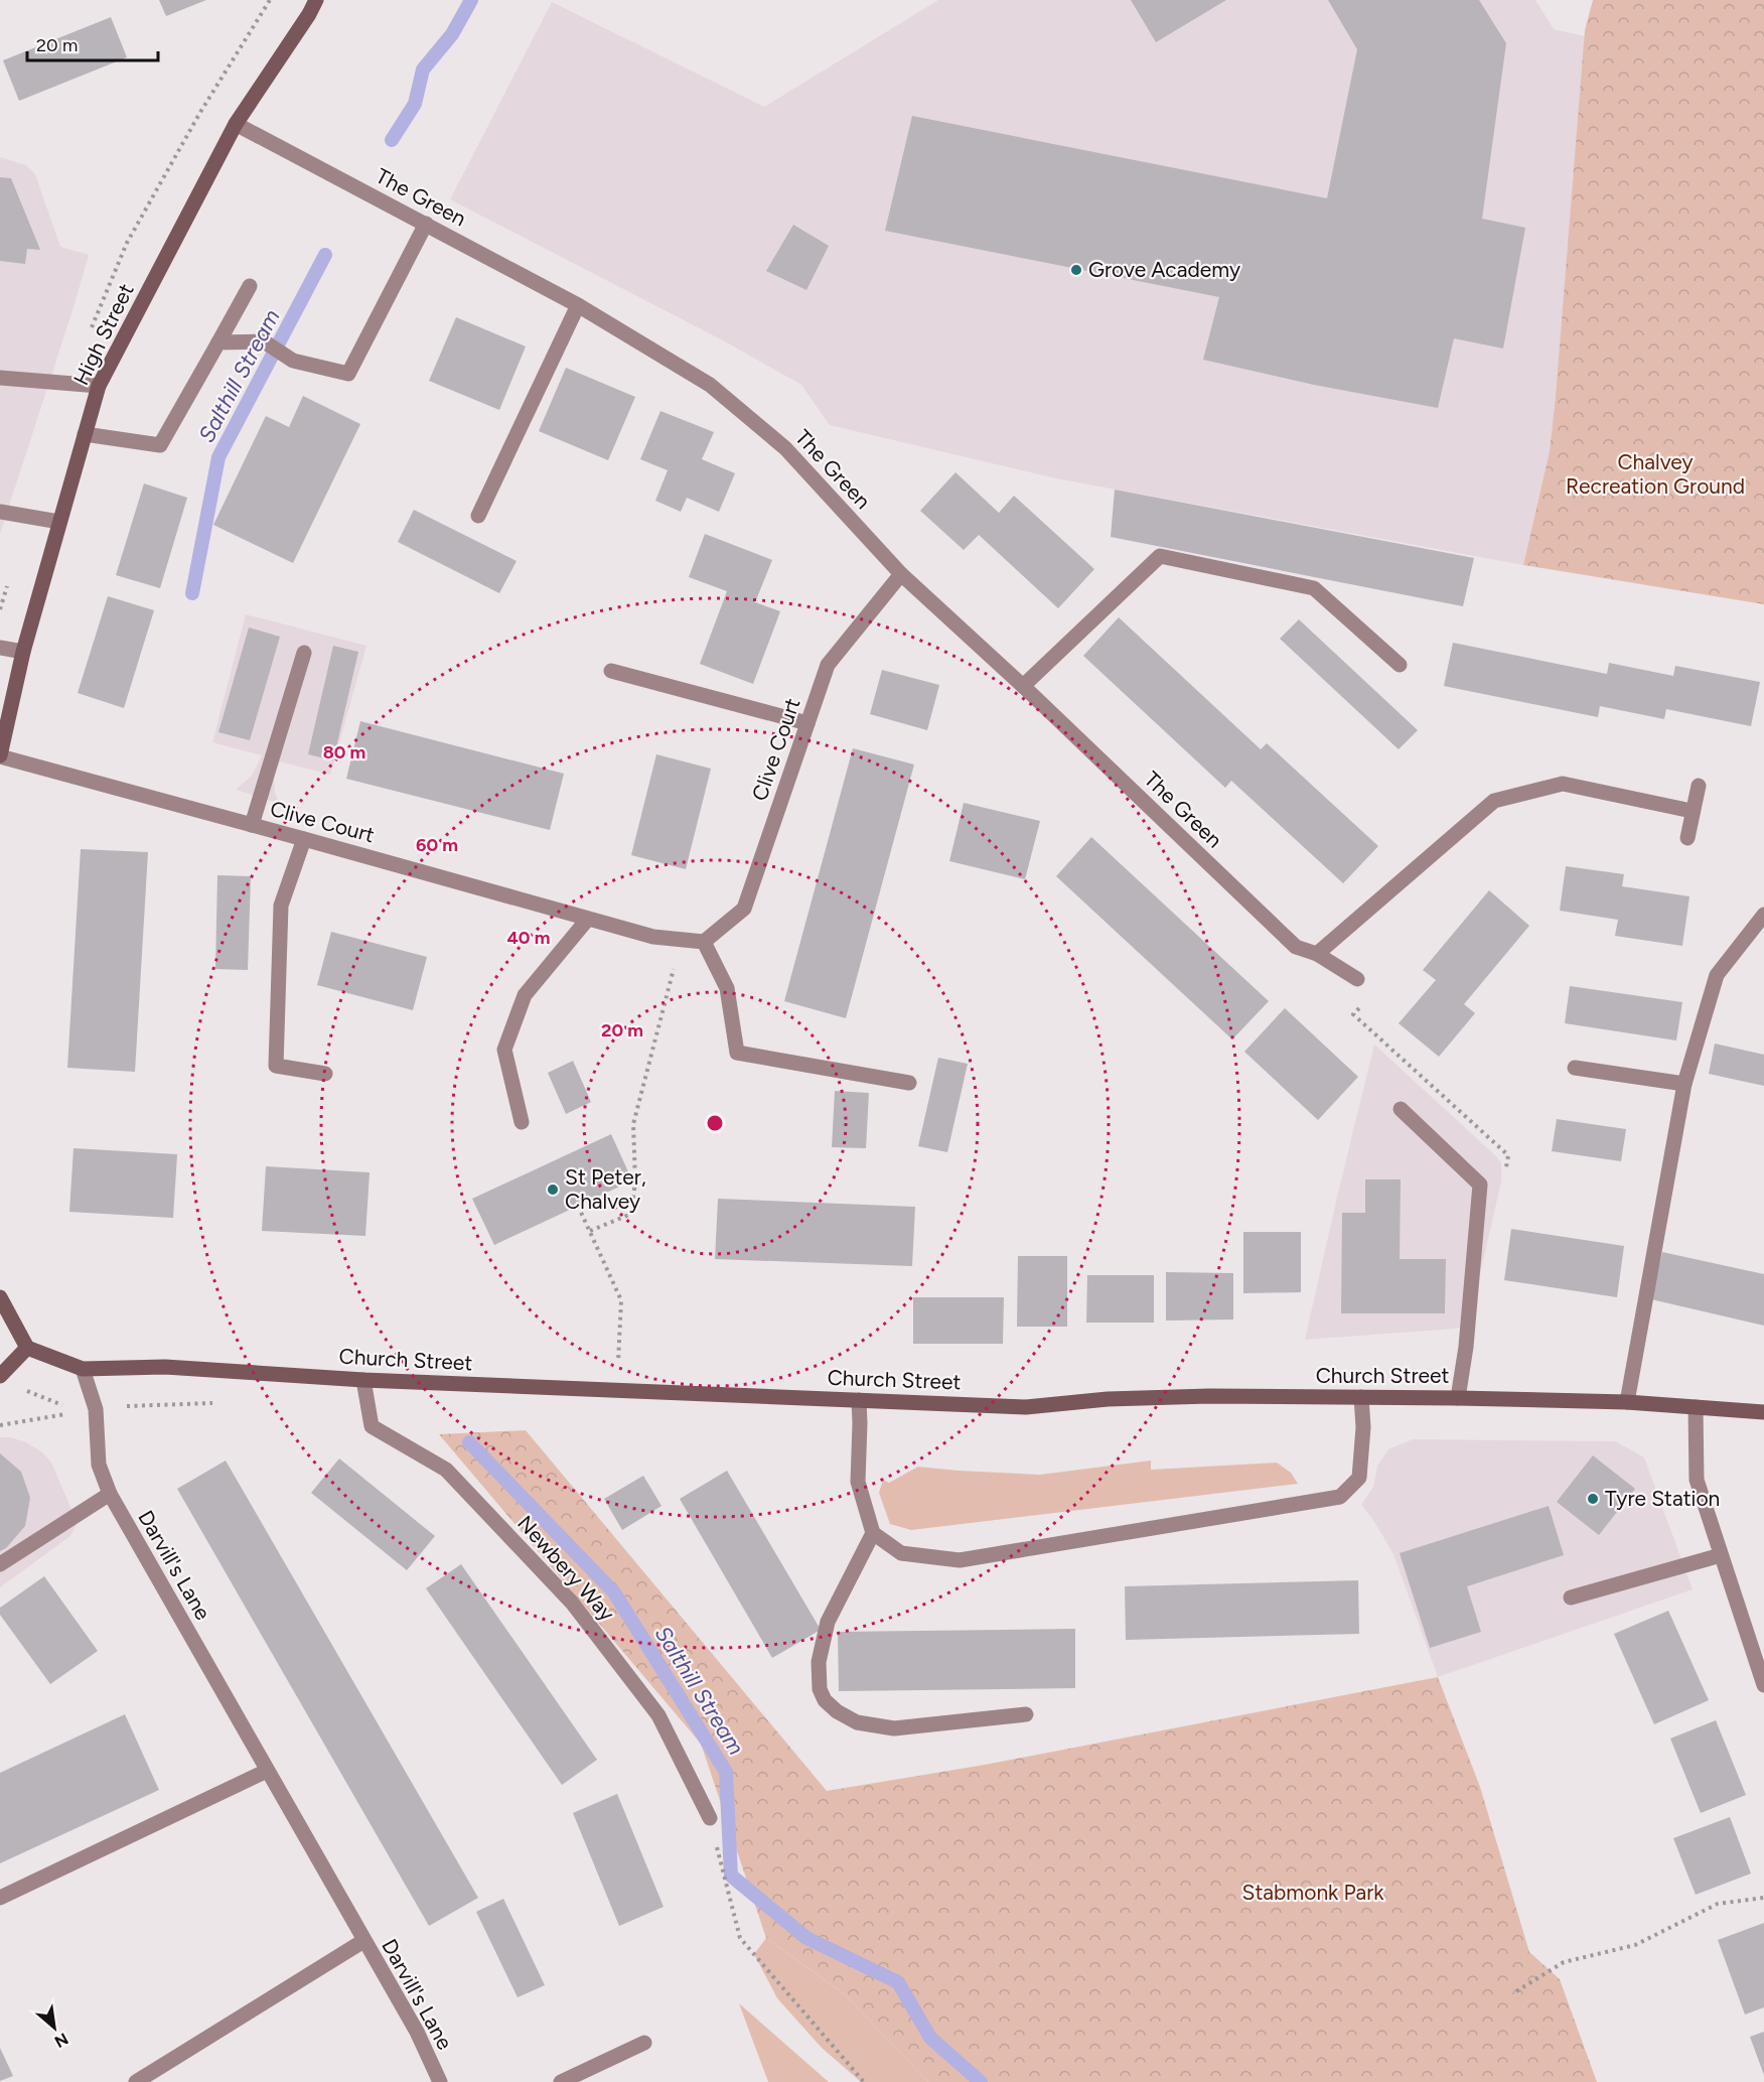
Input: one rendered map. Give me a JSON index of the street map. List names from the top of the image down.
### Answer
{
  "streets": {
    "street": [
      "The Green",
      "High Street",
      "Clive Court",
      "Church Street",
      "Darvill's Lane",
      "Newbery Way"
    ]
  },
  "crossings": [
    ["The Green", "High Street"],
    ["The Green", "Clive Court"],
    ["High Street", "Clive Court"],
    ["Church Street", "Darvill's Lane"],
    ["Church Street", "Newbery Way"]
  ],
  "water": ["Salthill Stream"],
  "parks": ["Chalvey Recreation Ground", "Stabmonk Park"],
  "places": ["Grove Academy", "St Peter, Chalvey", "Tyre Station"],
  "scale_bar": "20 m",
  "north": "bottom right",
  "rings": [
    "80 m",
    "60 m",
    "40 m",
    "20 m"
  ]
}
